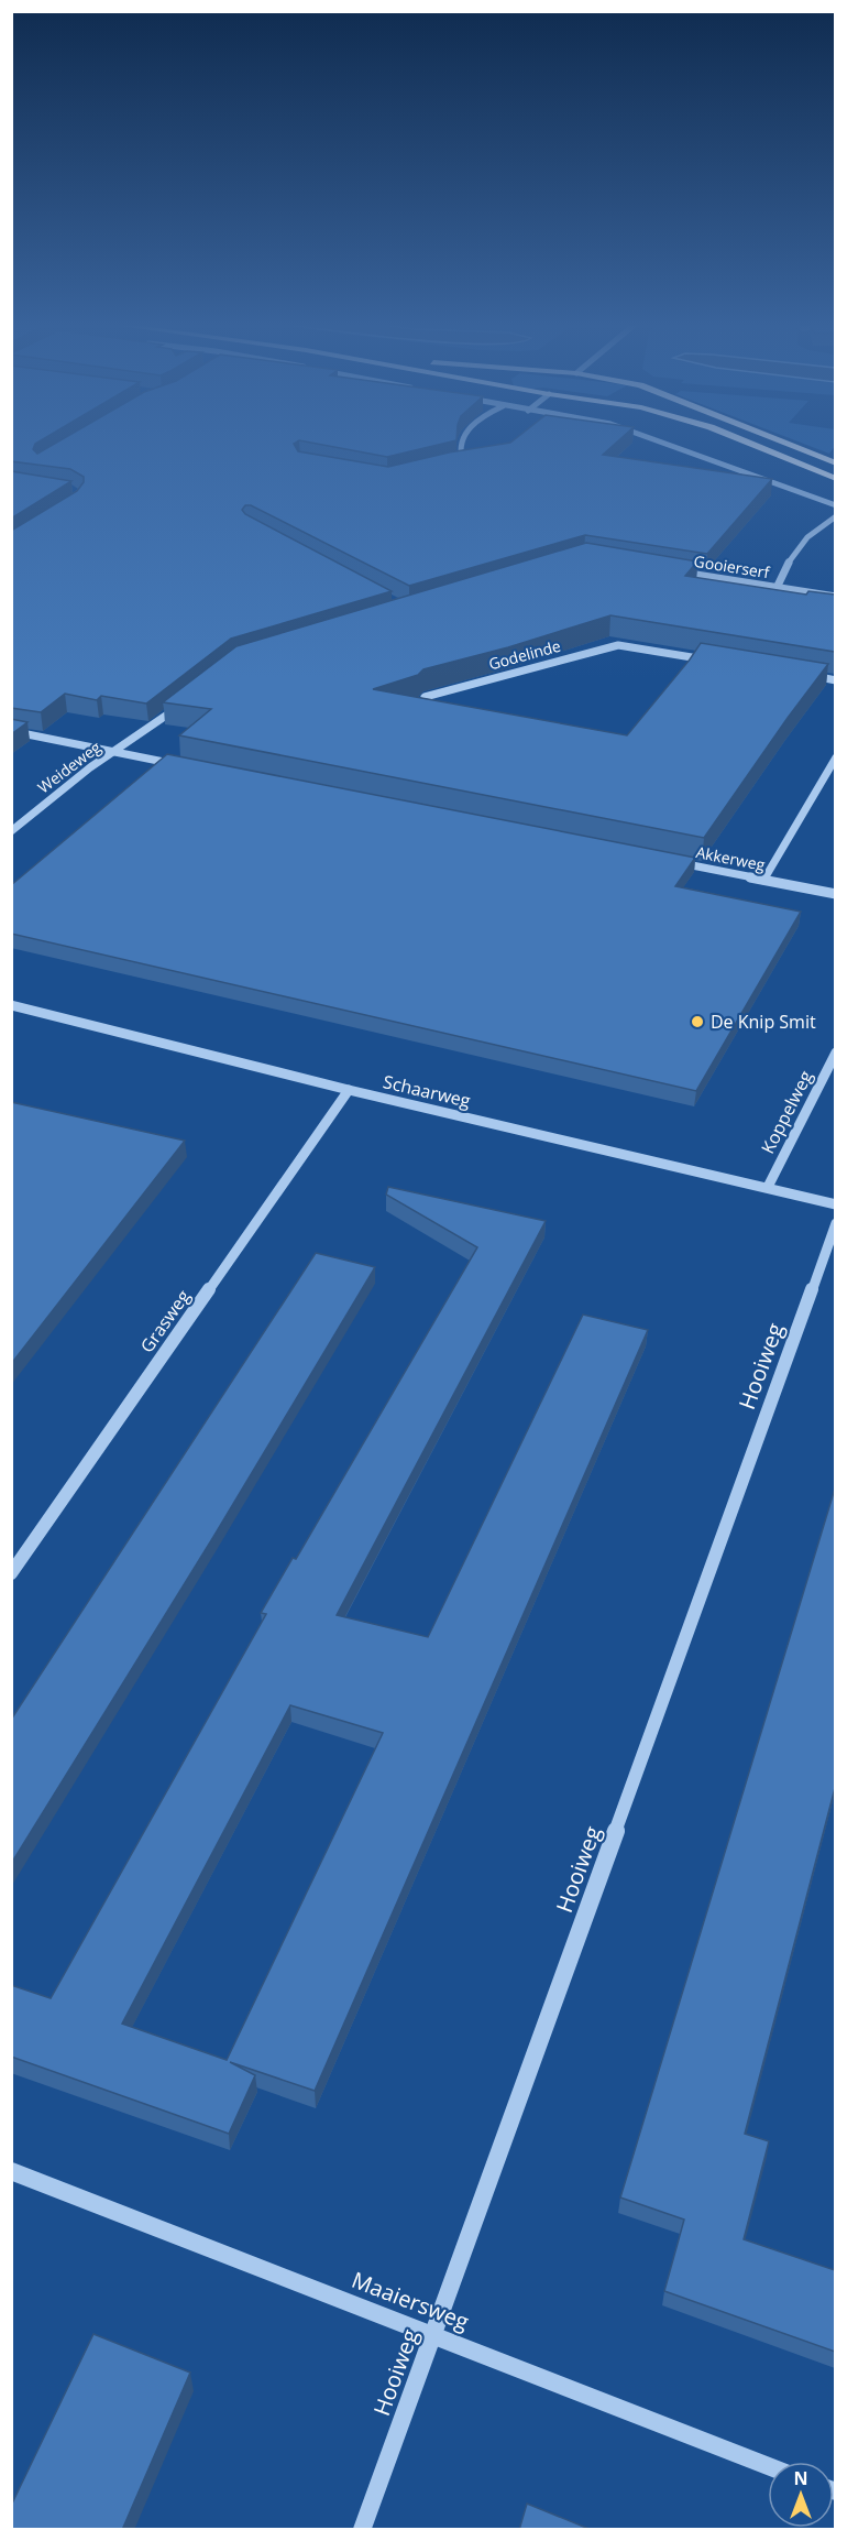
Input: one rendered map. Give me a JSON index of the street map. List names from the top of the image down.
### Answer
{
  "streets": {
    "street": [
      "Gooierserf",
      "Godelinde",
      "Weideweg",
      "Akkerweg",
      "Schaarweg",
      "Koppelweg",
      "Grasweg",
      "Hooiweg",
      "Maaiersweg"
    ]
  },
  "crossings": [
    ["Schaarweg", "Koppelweg"],
    ["Schaarweg", "Grasweg"],
    ["Hooiweg", "Maaiersweg"]
  ],
  "places": ["De Knip Smit"],
  "north": "top"
}
